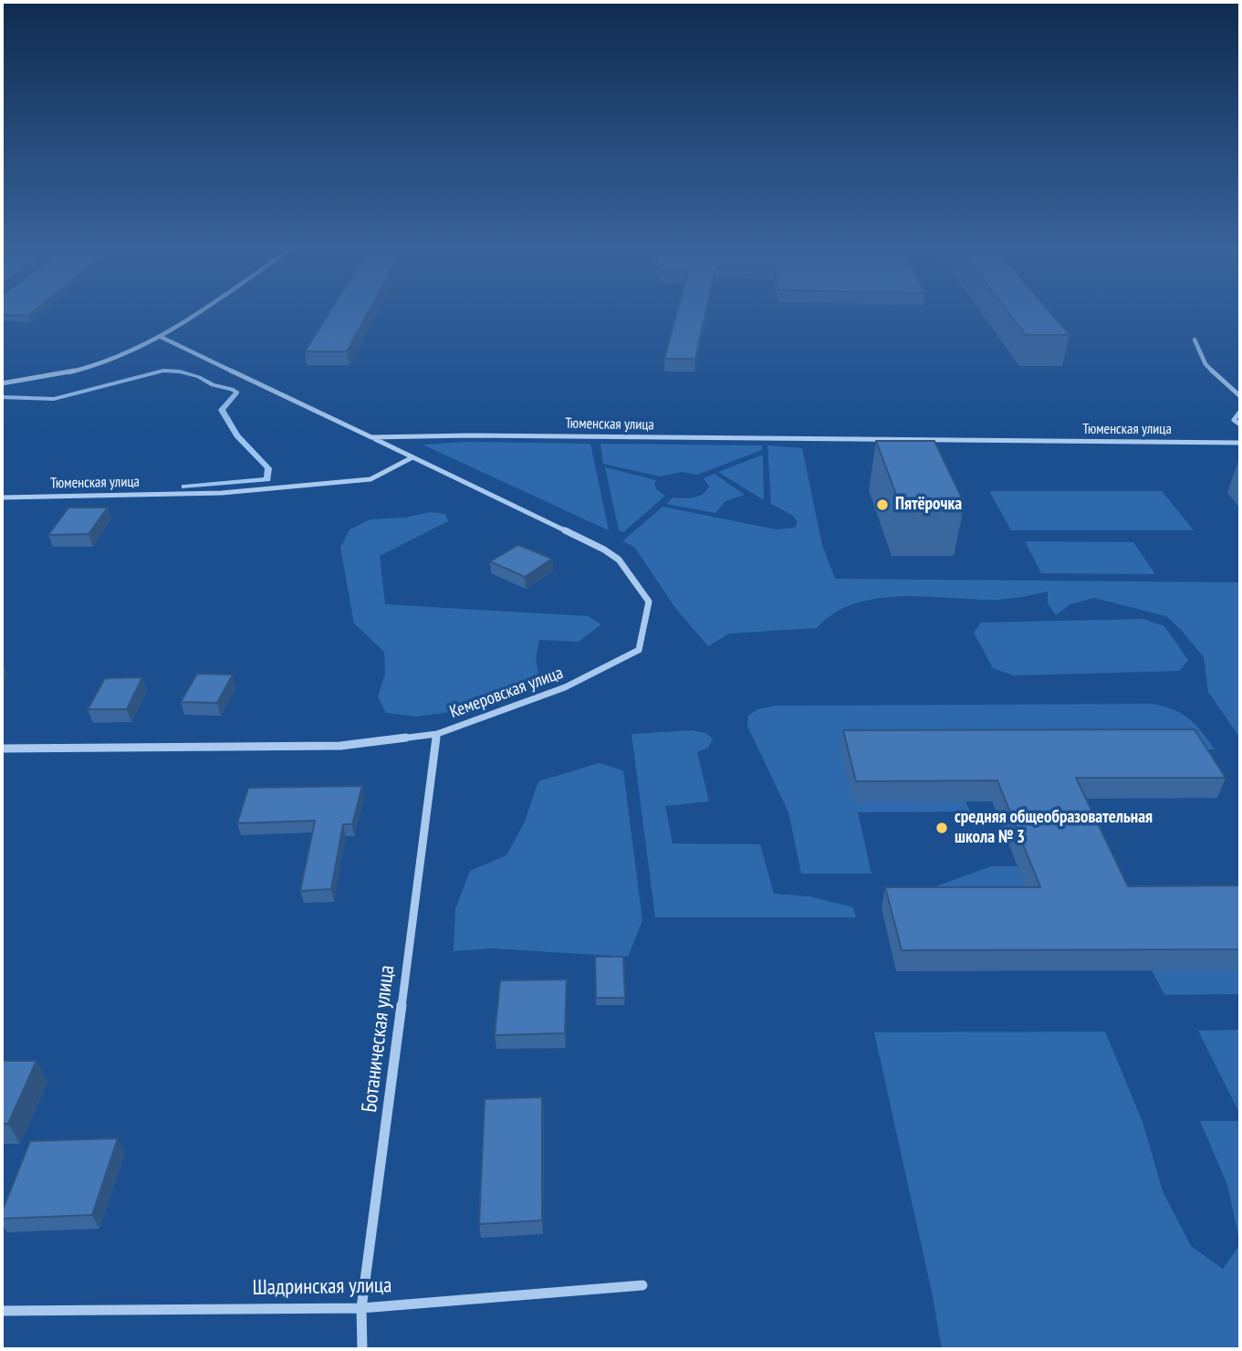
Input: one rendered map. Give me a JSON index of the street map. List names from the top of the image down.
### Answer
{
  "streets": {
    "street": [
      "Тюменская улица",
      "Кемеровская улица",
      "Ботаническая улица",
      "Шадринская улица"
    ]
  },
  "crossings": [
    ["Тюменская улица", "Кемеровская улица"],
    ["Кемеровская улица", "Ботаническая улица"],
    ["Ботаническая улица", "Шадринская улица"]
  ],
  "places": ["Пятёрочка", "средняя общеобразовательная школа № 3"]
}
